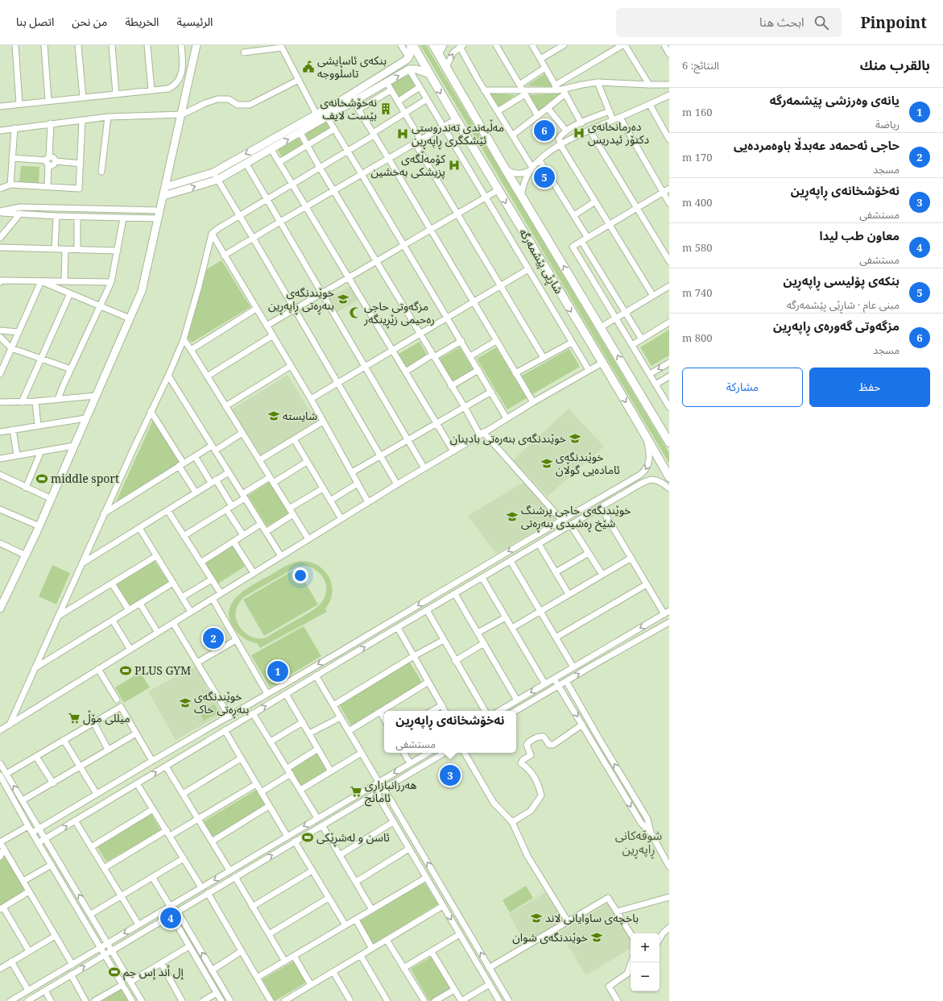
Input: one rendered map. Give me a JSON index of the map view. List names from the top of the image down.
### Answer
{
  "streets": {
    "highway": ["شاڕێی پێشمەرگە"]
  },
  "districts": ["شوقەکانی ڕاپەڕین"],
  "places": {
    "public building": ["بنکەی ئاسایشی تاسڵووجە"],
    "building": ["نەخۆشخانەی بێست لایف"],
    "hospital": ["دەرمانخانەی دکتۆر ئیدریس", "مەڵبەندی تەندروستی ئێشکگری ڕاپەڕین", "کۆمەڵگەی پزیشکی بەخشین"],
    "school or university": [
      "خوێندنگەی بنەڕەتی ڕاپەڕین",
      "شایستە",
      "خوێندنگەی بنەرەتی بادینان",
      "خوێندنگەی ئامادەیی گوڵان",
      "خوێندنگەی حاجی پرشنگ شێخ ڕەشیدی بنەڕەتی",
      "خوێندنگەی بنەڕەتی خاک",
      "باخچەی ساوایانی لاند",
      "خوێندنگەی شوان"
    ],
    "mosque": ["مزگەوتی حاجی رەحیمی زێڕینگەر"],
    "sports": [
      "middle sport",
      "PLUS GYM",
      "ئاسن و لەشڕێکی",
      "إل أند إس جم"
    ],
    "supermarket": ["میللی مۆڵ", "هەرزانبازاڕی ئامانج"]
  },
  "page": {
    "header": "Pinpoint",
    "search": "ابحث هنا",
    "nav": [
      "الرئيسية",
      "الخريطة",
      "من نحن",
      "اتصل بنا"
    ],
    "heading": ["بالقرب منك", "النتائج: 6"],
    "list": [
      {
        "mark": "1",
        "name": "یانەی وەرزشی پێشمەرگە",
        "note": "رياضة",
        "value": "160 m"
      },
      {
        "mark": "2",
        "name": "حاجی ئەحمەد عەبدڵا باوەمردەیی",
        "note": "مسجد",
        "value": "170 m"
      },
      {
        "mark": "3",
        "name": "نەخۆشخانەی ڕاپەڕین",
        "note": "مستشفى",
        "value": "400 m"
      },
      {
        "mark": "4",
        "name": "معاون طب لیدا",
        "note": "مستشفى",
        "value": "580 m"
      },
      {
        "mark": "5",
        "name": "بنکەی پۆلیسی ڕاپەڕین",
        "note": "مبنى عام · شاڕێی پێشمەرگە",
        "value": "740 m"
      },
      {
        "mark": "6",
        "name": "مزگەوتی گەورەی ڕاپەڕین",
        "note": "مسجد",
        "value": "800 m"
      }
    ],
    "pins": [
      "6",
      "5",
      "2",
      "1",
      "3",
      "4"
    ],
    "buttons": ["حفظ", "مشاركة"],
    "popup": ["نەخۆشخانەی ڕاپەڕین", "مستشفى"],
    "map_buttons": ["+", "−"]
  }
}
